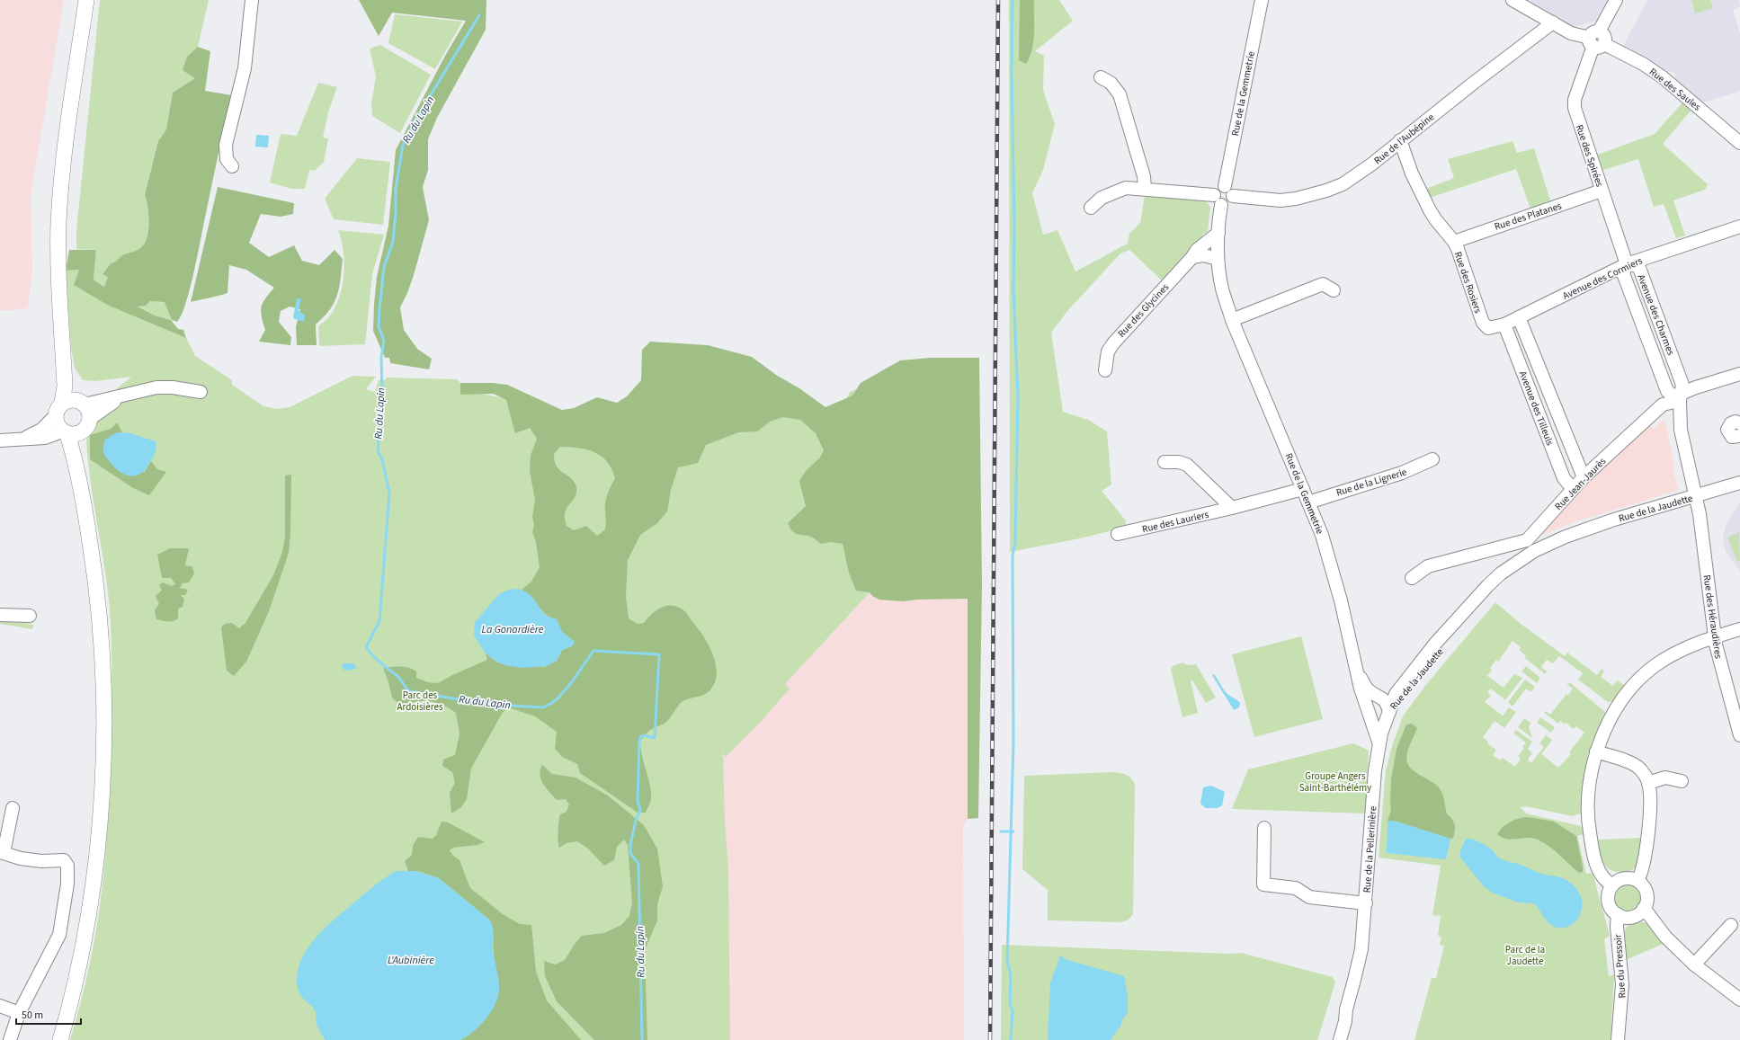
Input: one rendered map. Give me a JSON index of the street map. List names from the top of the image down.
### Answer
{
  "streets": {
    "street": [
      "Rue des Saules",
      "Rue de la Gemmetrie",
      "Rue de l’Aubépine",
      "Rue des Spirées",
      "Rue des Platanes",
      "Avenue des Cormiers",
      "Rue des Rosiers",
      "Rue des Glycines",
      "Avenue des Charmes",
      "Avenue des Tilleuls",
      "Rue de la Lignerie",
      "Rue Jean-Jaurès",
      "Rue de la Jaudette",
      "Rue des Lauriers",
      "Rue des Héraudières",
      "Rue de la Pellerinière",
      "Rue du Pressoir"
    ]
  },
  "crossings": [
    ["Rue des Saules", "Rue de l’Aubépine"],
    ["Rue des Saules", "Rue des Spirées"],
    ["Rue de la Gemmetrie", "Rue de l’Aubépine"],
    ["Rue de la Gemmetrie", "Rue des Glycines"],
    ["Rue de la Gemmetrie", "Rue de la Lignerie"],
    ["Rue de la Gemmetrie", "Rue de la Jaudette"],
    ["Rue de la Gemmetrie", "Rue des Lauriers"],
    ["Rue de la Gemmetrie", "Rue de la Pellerinière"],
    ["Rue de l’Aubépine", "Rue des Rosiers"],
    ["Rue des Spirées", "Rue des Platanes"],
    ["Rue des Spirées", "Avenue des Cormiers"],
    ["Rue des Spirées", "Avenue des Charmes"],
    ["Rue des Platanes", "Rue des Rosiers"],
    ["Avenue des Cormiers", "Rue des Rosiers"],
    ["Avenue des Cormiers", "Avenue des Charmes"],
    ["Avenue des Cormiers", "Avenue des Tilleuls"],
    ["Avenue des Charmes", "Rue Jean-Jaurès"],
    ["Avenue des Tilleuls", "Rue Jean-Jaurès"],
    ["Rue de la Jaudette", "Rue des Héraudières"],
    ["Rue de la Jaudette", "Rue de la Pellerinière"]
  ],
  "water": ["Ru du Lapin", "La Gonardière", "L'Aubinière"],
  "parks": ["Parc des Ardoisières", "Groupe Angers Saint-Barthélémy", "Parc de la Jaudette"],
  "scale_bar": "50 m"
}
